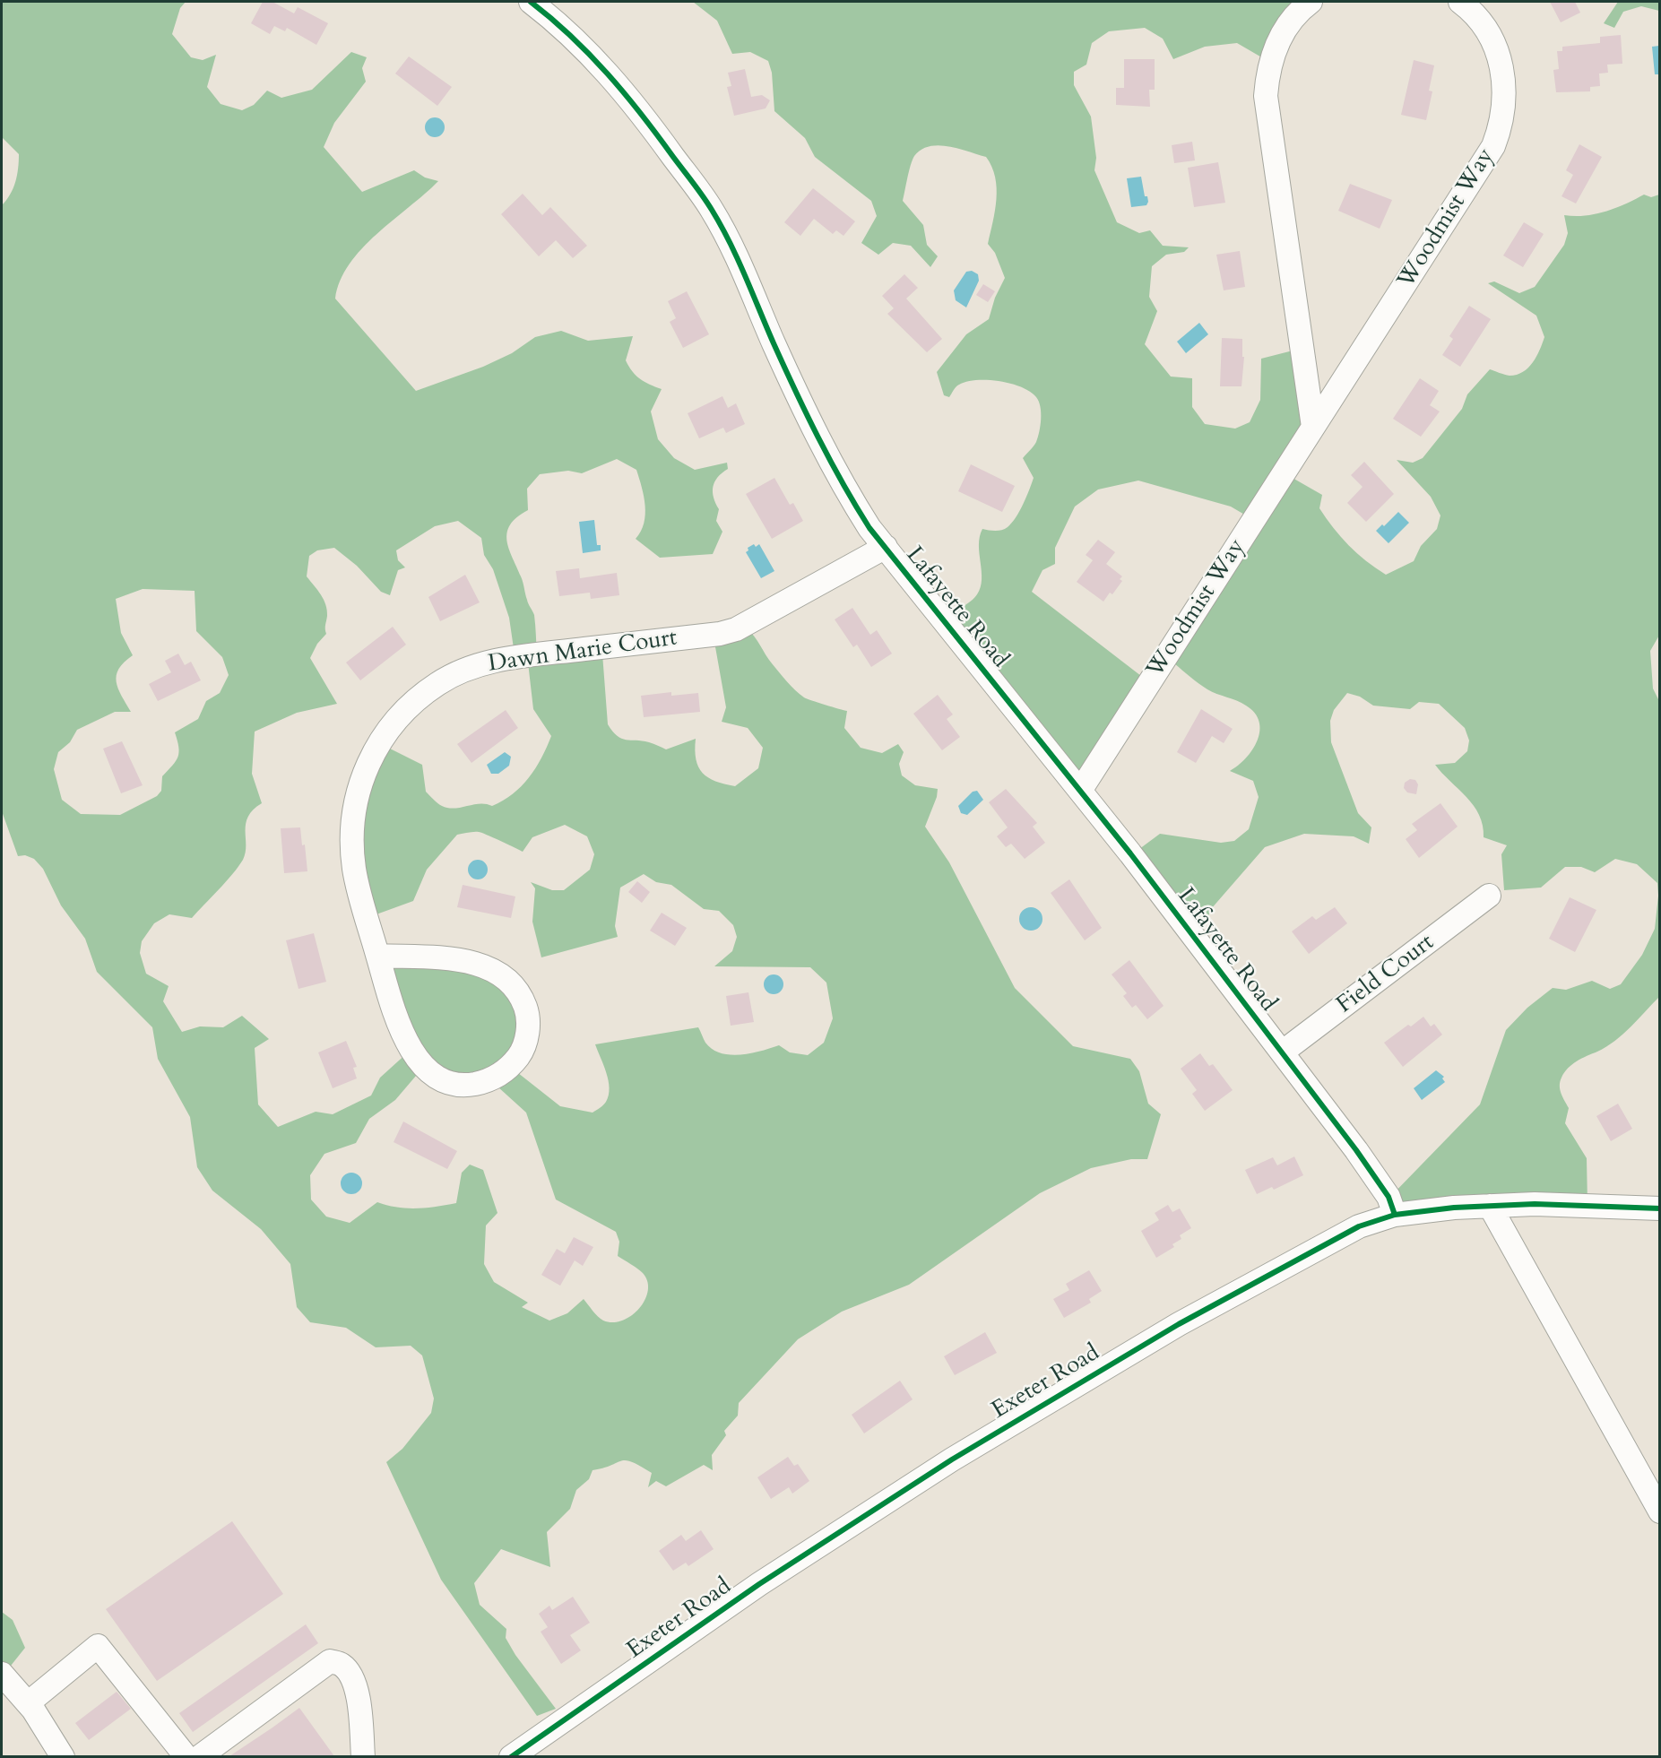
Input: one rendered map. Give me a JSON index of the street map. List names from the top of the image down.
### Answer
{
  "streets": {
    "street": [
      "Woodmist Way",
      "Lafayette Road",
      "Dawn Marie Court",
      "Field Court",
      "Exeter Road"
    ]
  },
  "crossings": [
    ["Woodmist Way", "Lafayette Road"],
    ["Lafayette Road", "Dawn Marie Court"],
    ["Lafayette Road", "Field Court"],
    ["Lafayette Road", "Exeter Road"]
  ]
}
